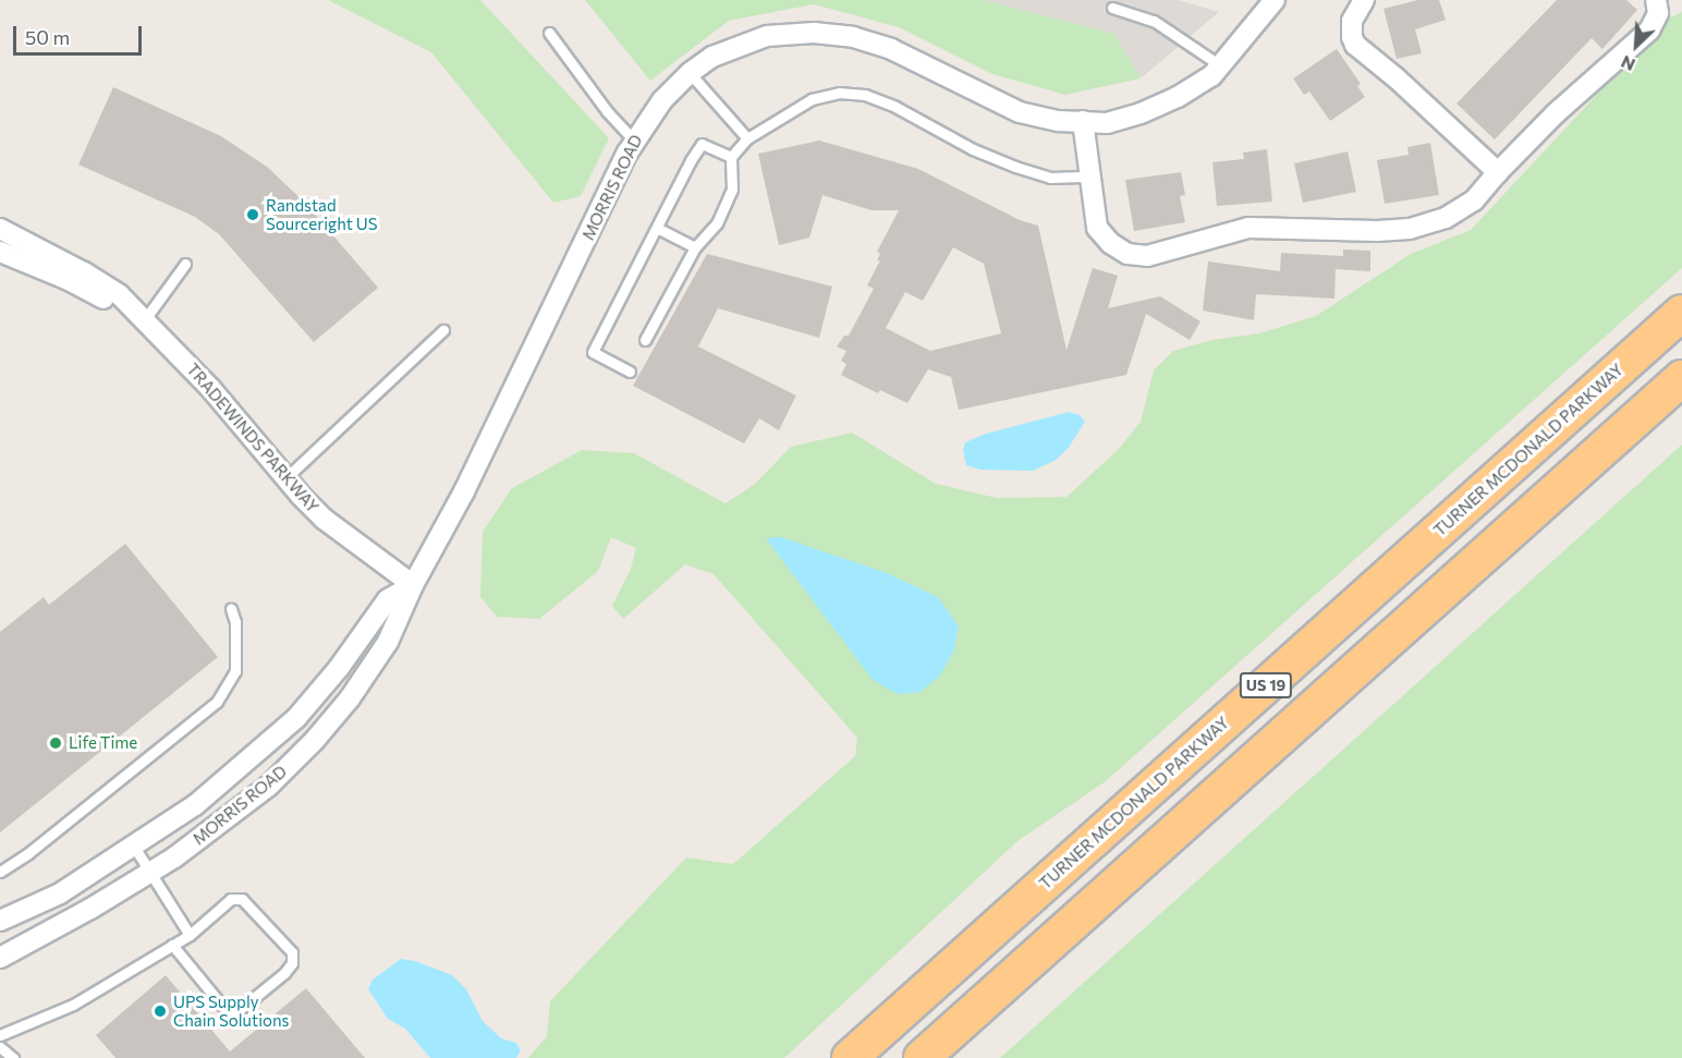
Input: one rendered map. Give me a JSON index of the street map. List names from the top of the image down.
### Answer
{
  "streets": {
    "highway": ["TURNER MCDONALD PARKWAY", "US 19"],
    "street": ["MORRIS ROAD", "TRADEWINDS PARKWAY"]
  },
  "crossings": [
    ["MORRIS ROAD", "TRADEWINDS PARKWAY"]
  ],
  "places": ["Randstad Sourceright US", "Life Time", "UPS Supply Chain Solutions"],
  "scale_bar": "50 m",
  "north": "bottom left"
}
